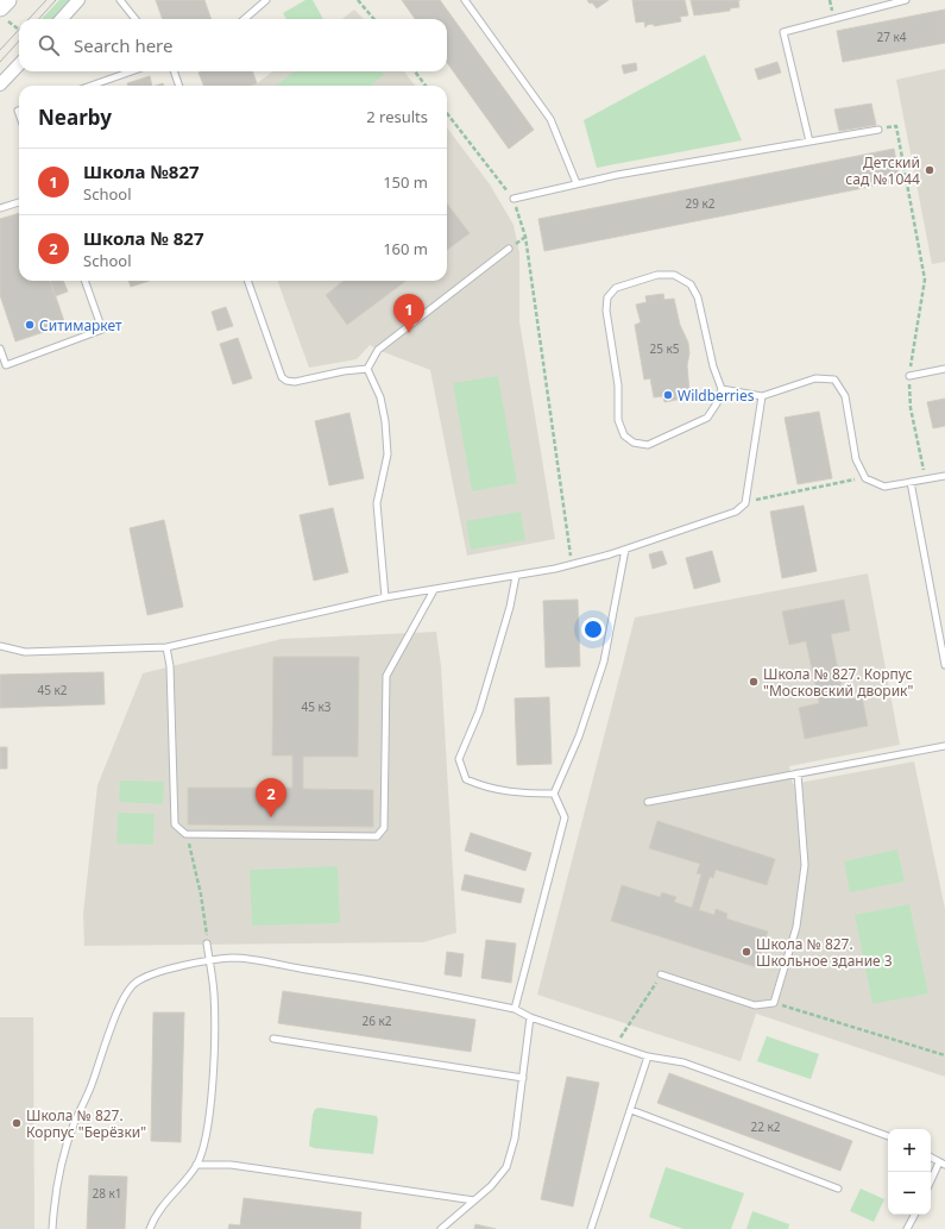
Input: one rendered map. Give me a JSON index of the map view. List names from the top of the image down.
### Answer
{
  "places": [
    "Детский сад №1044",
    "Ситимаркет",
    "Wildberries",
    "Школа № 827. Корпус \"Московский дворик\"",
    "Школа № 827. Школьное здание 3",
    "Школа № 827. Корпус \"Берёзки\""
  ],
  "house_numbers": [
    "27 к4",
    "29 к2",
    "25 к5",
    "45 к2",
    "45 к3",
    "26 к2",
    "22 к2",
    "28 к1"
  ],
  "page": {
    "search": "Search here",
    "heading": ["Nearby", "2 results"],
    "list": [
      {
        "mark": "1",
        "name": "Школа №827",
        "note": "School",
        "value": "150 m"
      },
      {
        "mark": "2",
        "name": "Школа № 827",
        "note": "School",
        "value": "160 m"
      }
    ],
    "pins": ["1", "2"],
    "map_buttons": ["+", "−"]
  }
}
